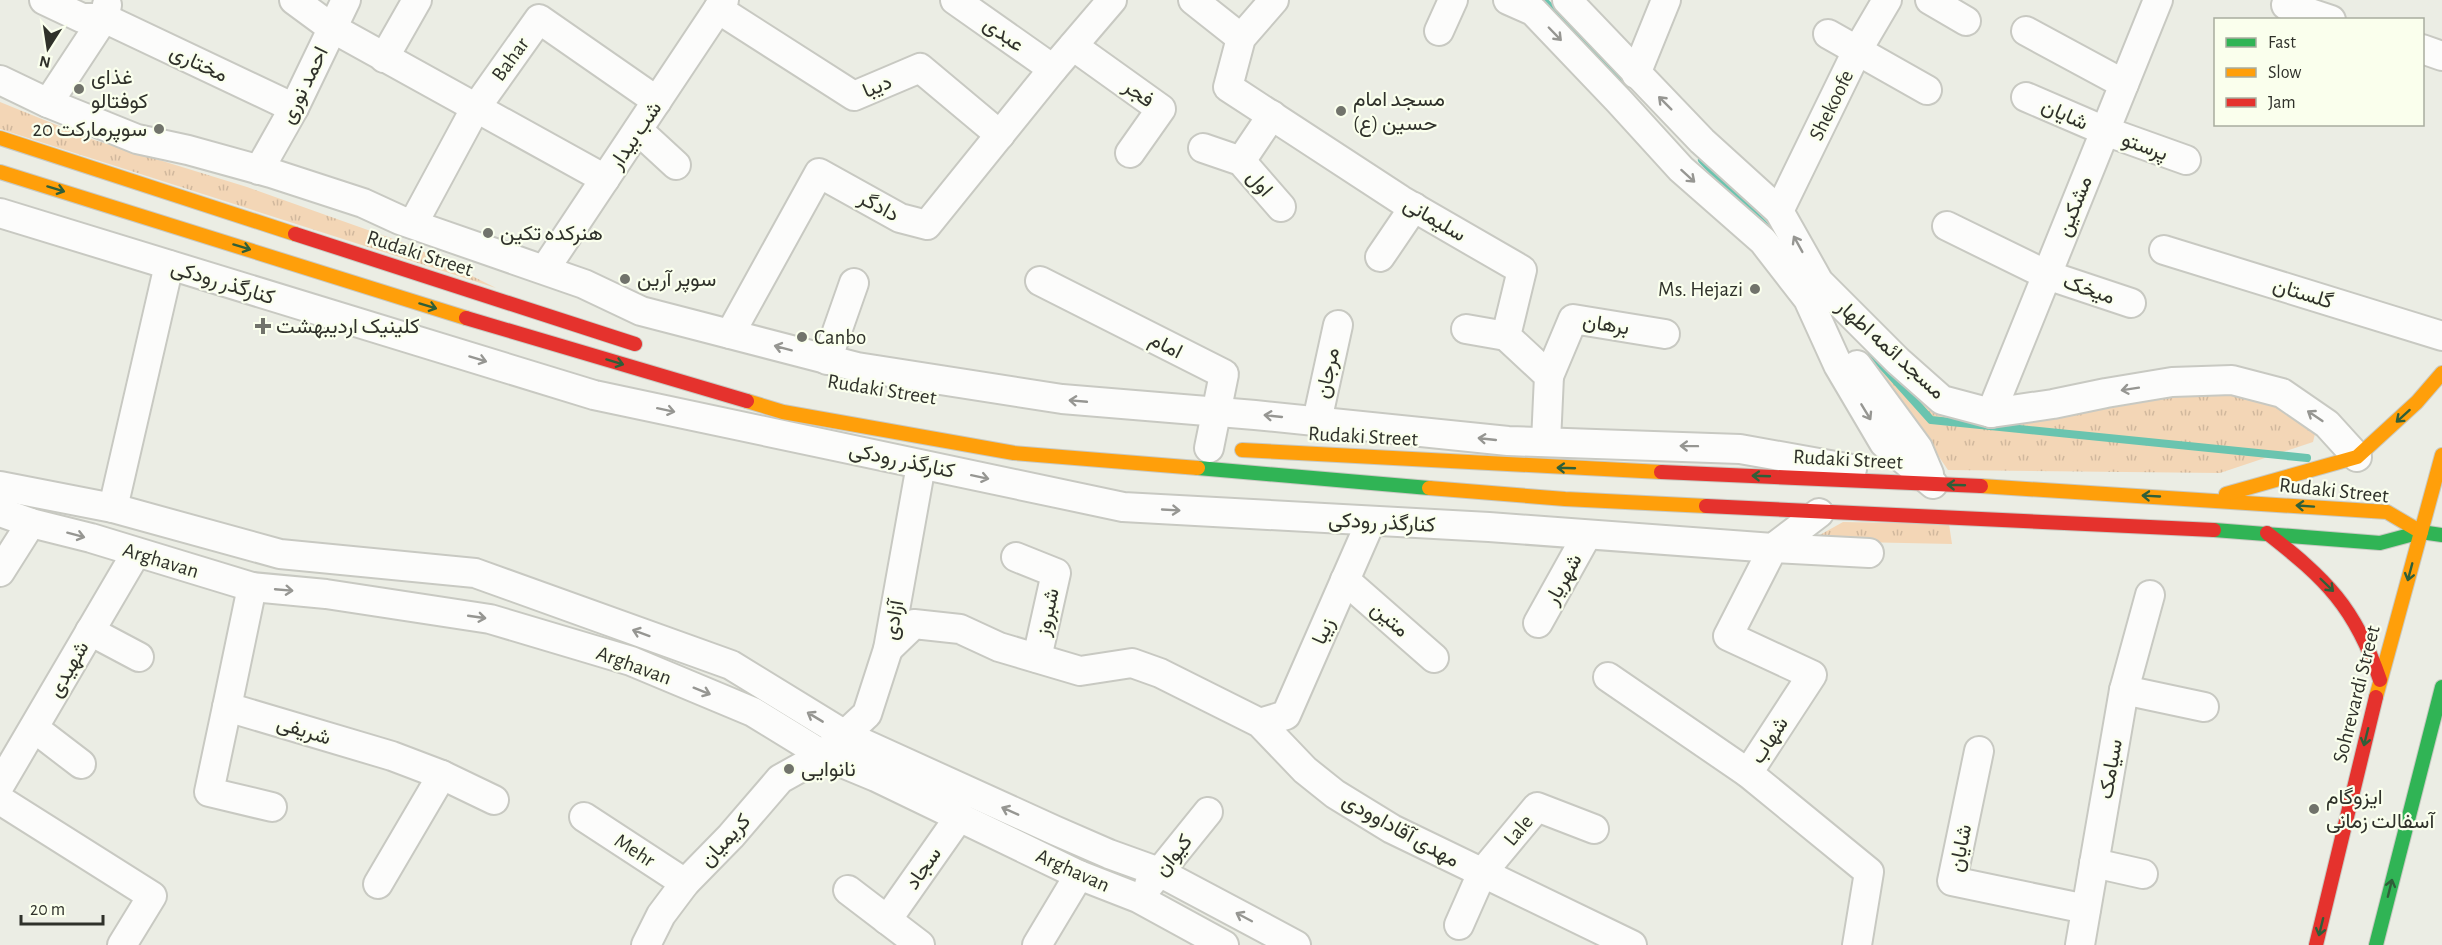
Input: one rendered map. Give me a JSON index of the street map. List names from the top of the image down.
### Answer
{
  "streets": {
    "main road": ["Rudaki Street", "Sohrevardi Street"],
    "street": [
      "عبدی",
      "Bahar",
      "مختاری",
      "احمد نوری",
      "دیبا",
      "فجر",
      "Shekoofe",
      "شایان",
      "شب بیدار",
      "پرستو",
      "اول",
      "دادگر",
      "مشکین",
      "سلیمانی",
      "کنارگذر رودکی",
      "میخک",
      "گلستان",
      "برهان",
      "امام",
      "مسجد ائمه اطهار",
      "مرجان",
      "Arghavan",
      "شهریار",
      "شبروز",
      "متین",
      "آزادی",
      "زیبا",
      "شهیدی",
      "شریفی",
      "شهاب",
      "سیامک",
      "مهدی آقاداوودی",
      "Lale",
      "کریمیان",
      "Mehr",
      "کیوان",
      "سجاد"
    ]
  },
  "crossings": [
    ["عبدی", "دادگر"],
    ["Bahar", "شب بیدار"],
    ["مختاری", "احمد نوری"],
    ["دیبا", "شب بیدار"],
    ["دیبا", "دادگر"],
    ["فجر", "دادگر"],
    ["Shekoofe", "مسجد ائمه اطهار"],
    ["شایان", "پرستو"],
    ["شایان", "مشکین"],
    ["شایان", "سیامک"],
    ["پرستو", "مشکین"],
    ["مشکین", "میخک"],
    ["مشکین", "مسجد ائمه اطهار"],
    ["Rudaki Street", "امام"],
    ["Rudaki Street", "مسجد ائمه اطهار"],
    ["Rudaki Street", "Sohrevardi Street"],
    ["کنارگذر رودکی", "شهریار"],
    ["کنارگذر رودکی", "آزادی"],
    ["کنارگذر رودکی", "زیبا"],
    ["کنارگذر رودکی", "شهاب"],
    ["Arghavan", "آزادی"],
    ["Arghavan", "شهیدی"],
    ["Arghavan", "کریمیان"],
    ["Arghavan", "کیوان"],
    ["Arghavan", "سجاد"],
    ["شبروز", "مهدی آقاداوودی"],
    ["متین", "زیبا"],
    ["آزادی", "مهدی آقاداوودی"],
    ["آزادی", "کریمیان"],
    ["زیبا", "مهدی آقاداوودی"],
    ["مهدی آقاداوودی", "Lale"],
    ["کریمیان", "Mehr"]
  ],
  "places": {
    "other": [
      "غذای کوفتالو",
      "مسجد امام حسین (ع)",
      "سوپرمارکت 20",
      "هنرکده تکین",
      "سوپر آرین",
      "Ms. Hejazi",
      "Canbo",
      "نانوایی",
      "ایزوگام آسفالت زمانی"
    ],
    "health": ["کلینیک اردیبهشت"]
  },
  "legend": ["Fast", "Slow", "Jam"],
  "scale_bar": "20 m",
  "north": "bottom"
}
